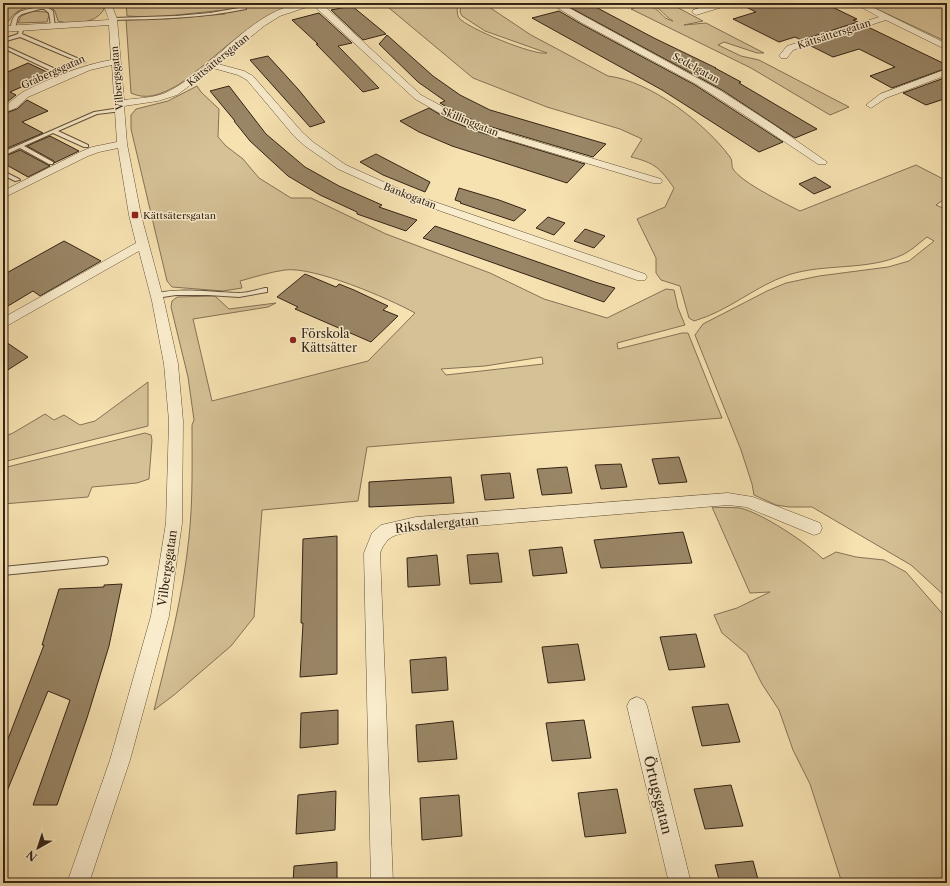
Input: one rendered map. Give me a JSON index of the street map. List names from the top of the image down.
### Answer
{
  "streets": {
    "street": [
      "Kättsättersgatan",
      "Sedelgatan",
      "Gråbergsgatan",
      "Vilbergsgatan",
      "Skillinggatan",
      "Bankogatan",
      "Riksdalergatan",
      "Örtugsgatan"
    ]
  },
  "crossings": [
    ["Kättsättersgatan", "Vilbergsgatan"],
    ["Kättsättersgatan", "Bankogatan"],
    ["Gråbergsgatan", "Vilbergsgatan"]
  ],
  "places": {
    "transit": ["Kättsätersgatan"],
    "other": ["Förskola Kättsätter"]
  },
  "north": "bottom left"
}
